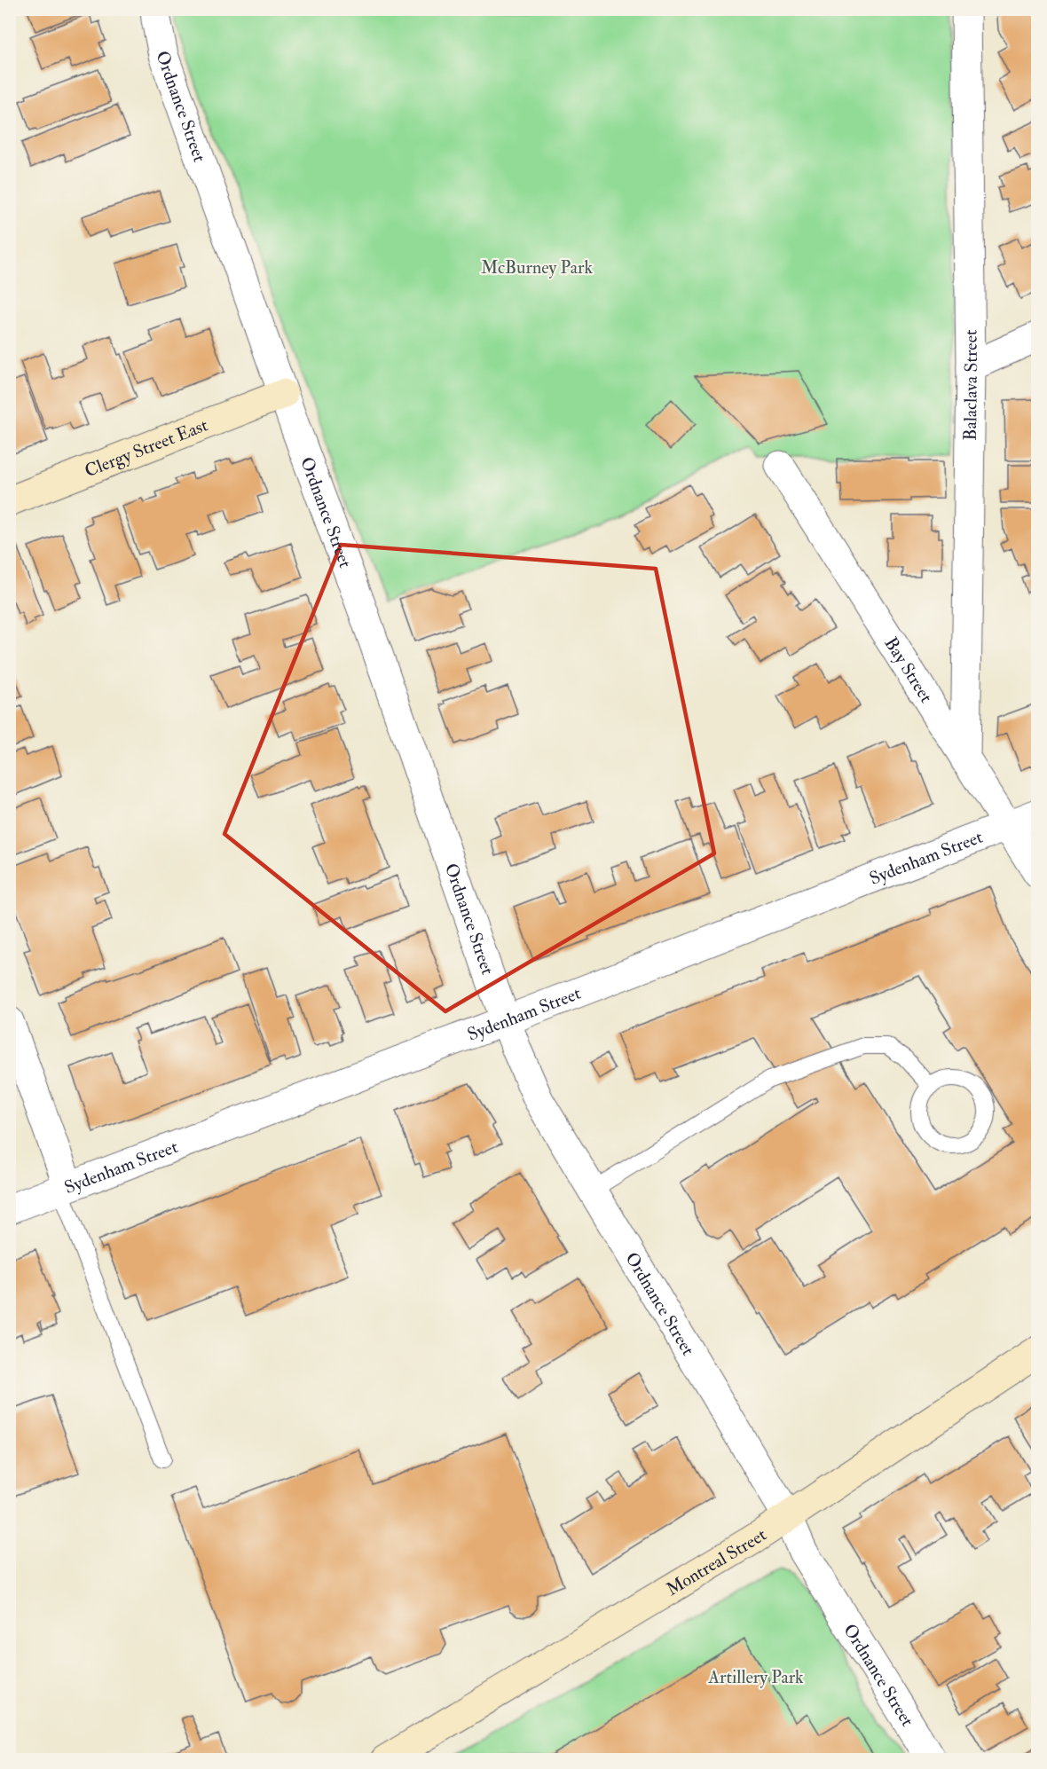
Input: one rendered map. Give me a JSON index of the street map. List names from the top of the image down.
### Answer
{
  "streets": {
    "main road": ["Clergy Street East", "Montreal Street"],
    "street": [
      "Ordnance Street",
      "Balaclava Street",
      "Bay Street",
      "Sydenham Street"
    ]
  },
  "crossings": [
    ["Ordnance Street", "Clergy Street East"],
    ["Ordnance Street", "Sydenham Street"],
    ["Ordnance Street", "Montreal Street"],
    ["Balaclava Street", "Bay Street"],
    ["Bay Street", "Sydenham Street"]
  ],
  "parks": ["McBurney Park", "Artillery Park"]
}
